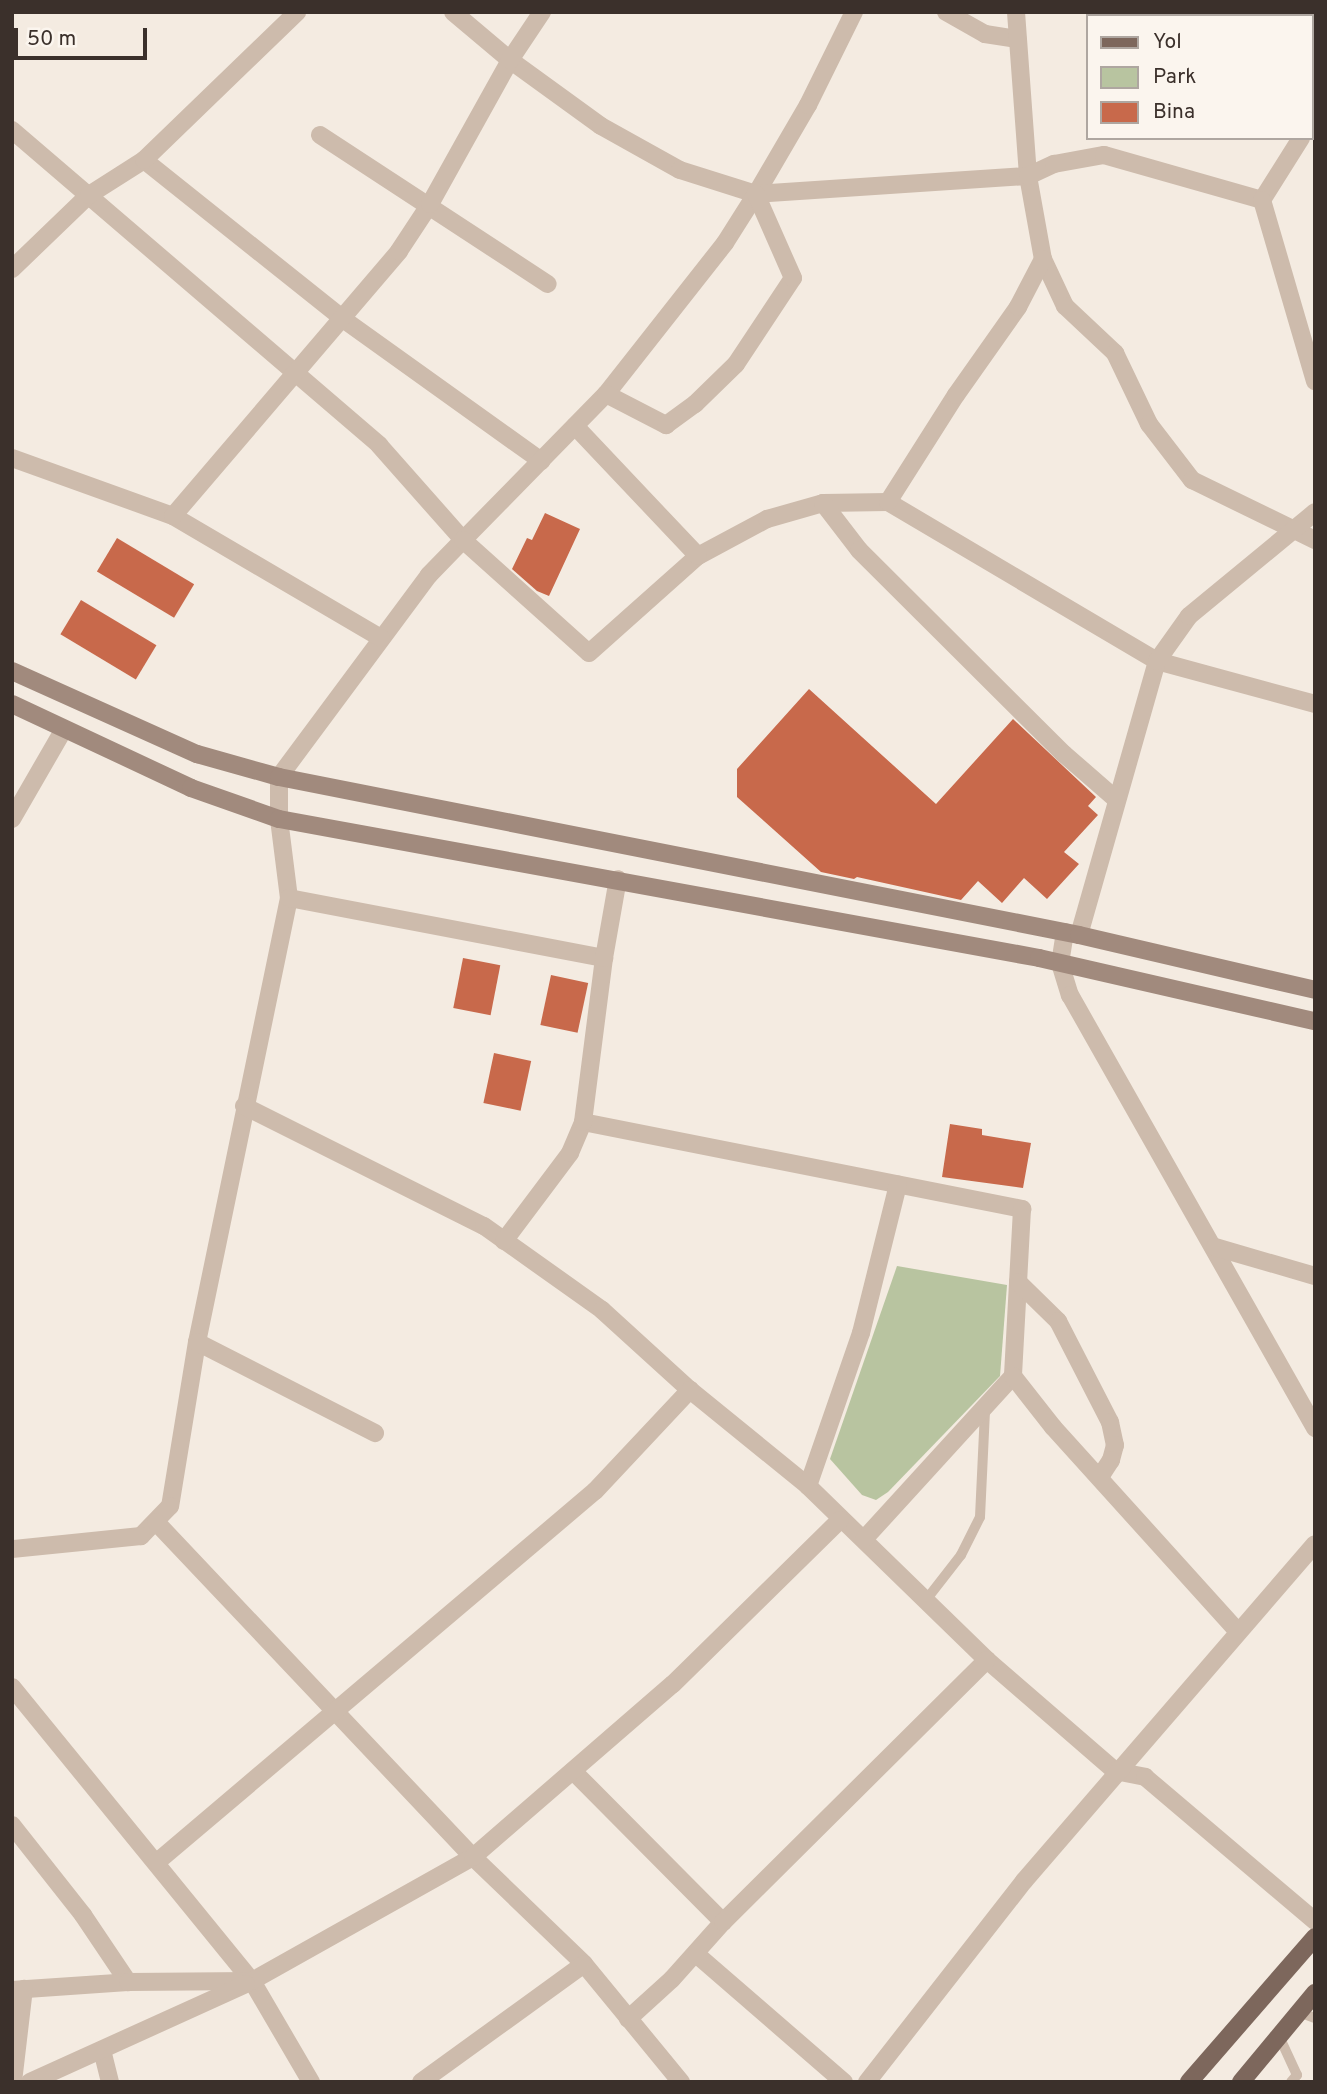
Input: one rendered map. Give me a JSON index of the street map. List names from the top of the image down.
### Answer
{
  "legend": ["Yol", "Park", "Bina"],
  "scale_bar": "50 m"
}
